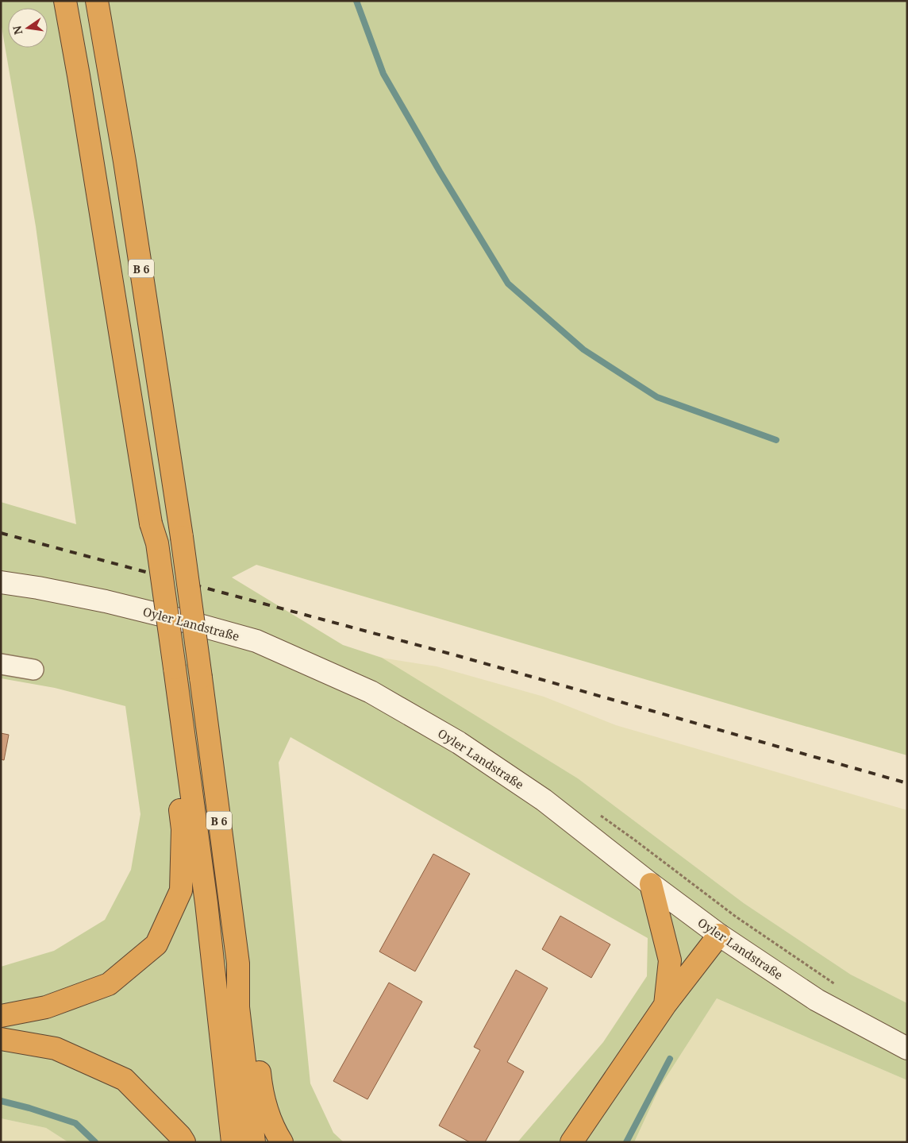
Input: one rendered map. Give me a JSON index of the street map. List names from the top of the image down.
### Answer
{
  "streets": {
    "highway": ["B 6"],
    "main road": ["Oyler Landstraße"]
  },
  "north": "left"
}
